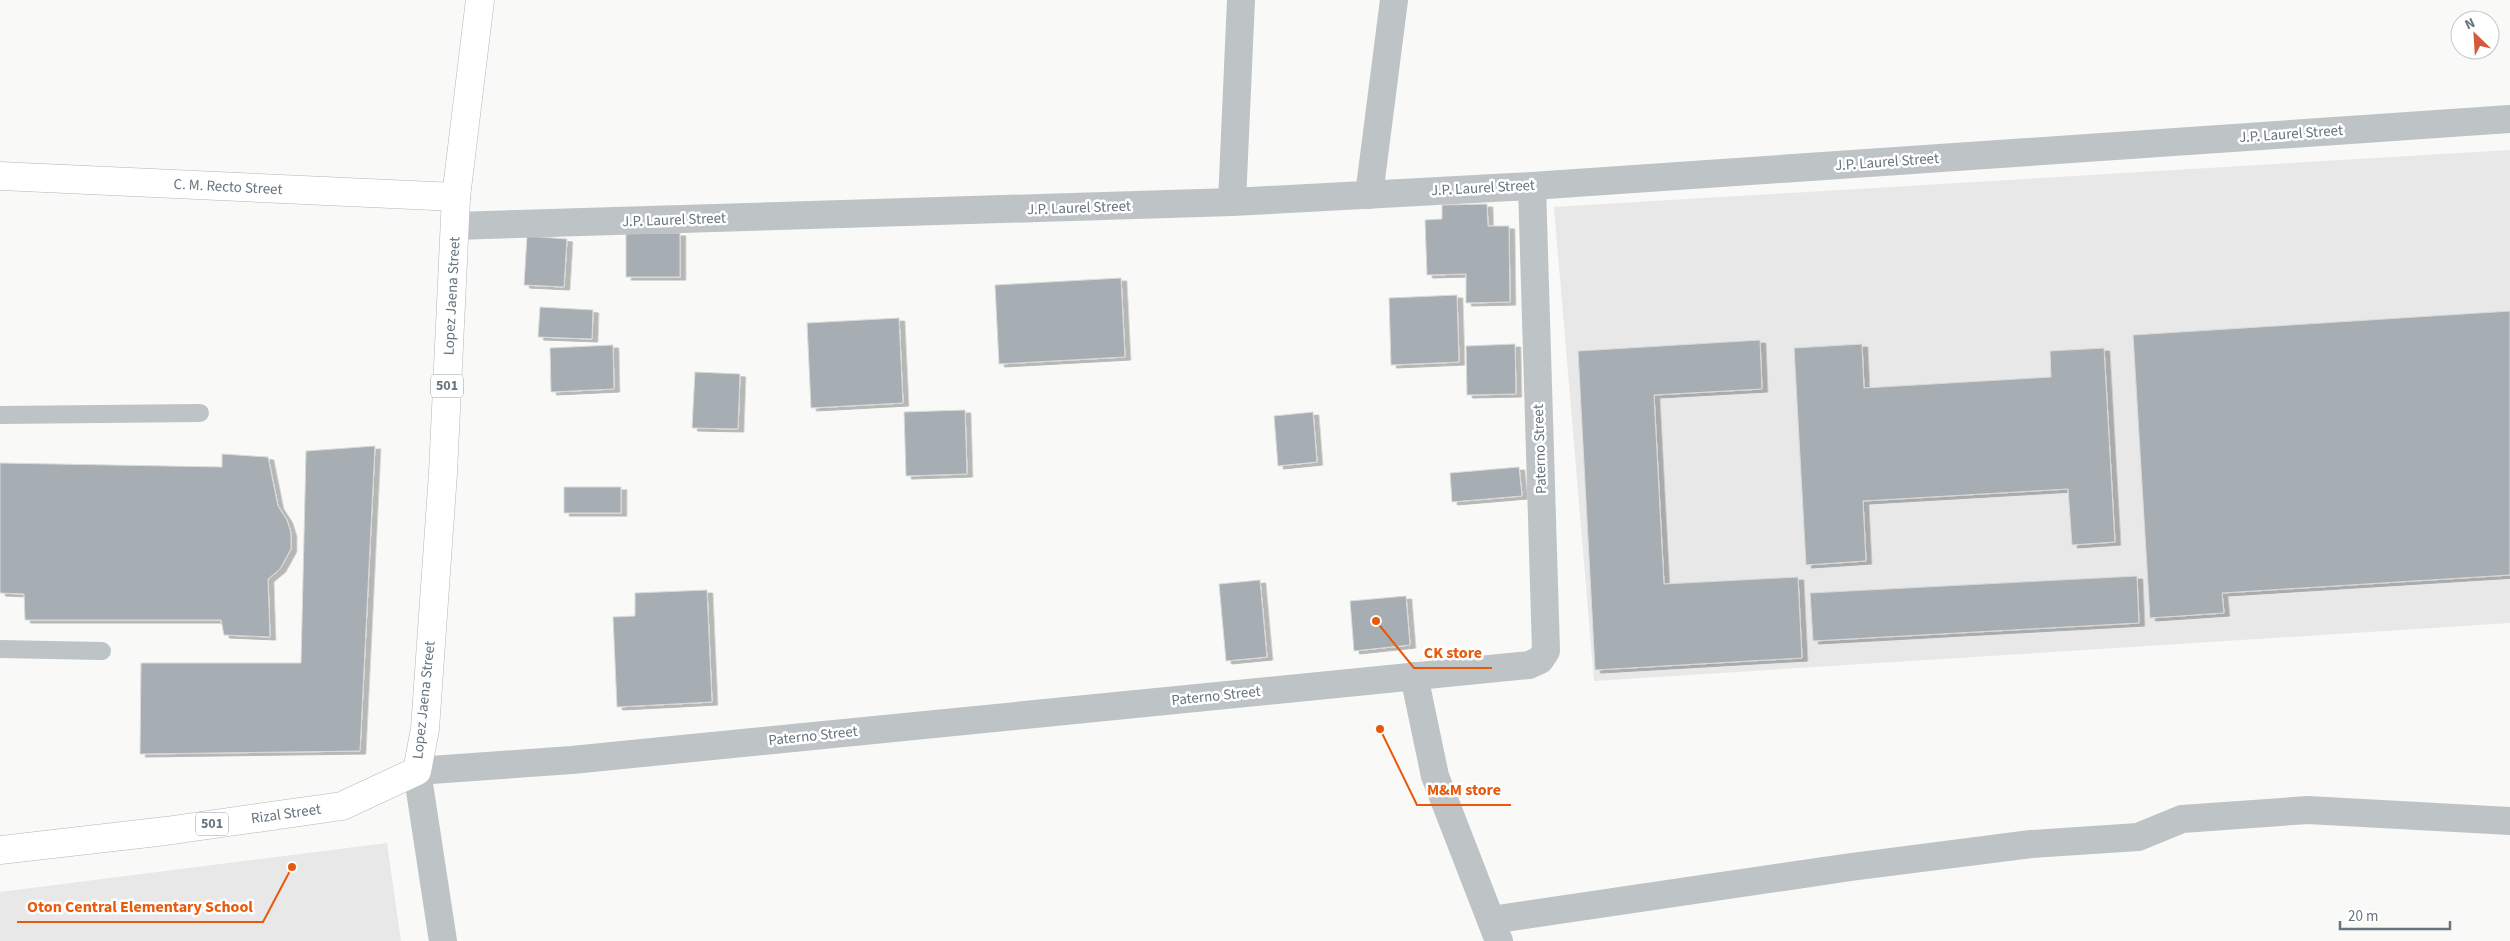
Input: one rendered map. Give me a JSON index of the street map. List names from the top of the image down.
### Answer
{
  "streets": {
    "main road": [
      "C. M. Recto Street",
      "Lopez Jaena Street",
      "501",
      "Rizal Street"
    ],
    "street": ["J.P. Laurel Street", "Paterno Street"]
  },
  "crossings": [
    ["J.P. Laurel Street", "Lopez Jaena Street"],
    ["J.P. Laurel Street", "Paterno Street"],
    ["C. M. Recto Street", "Lopez Jaena Street"],
    ["Lopez Jaena Street", "Paterno Street"],
    ["Lopez Jaena Street", "Rizal Street"],
    ["Paterno Street", "Rizal Street"]
  ],
  "places": ["CK store", "M&M store", "Oton Central Elementary School"],
  "scale_bar": "20 m",
  "north": "top left"
}
